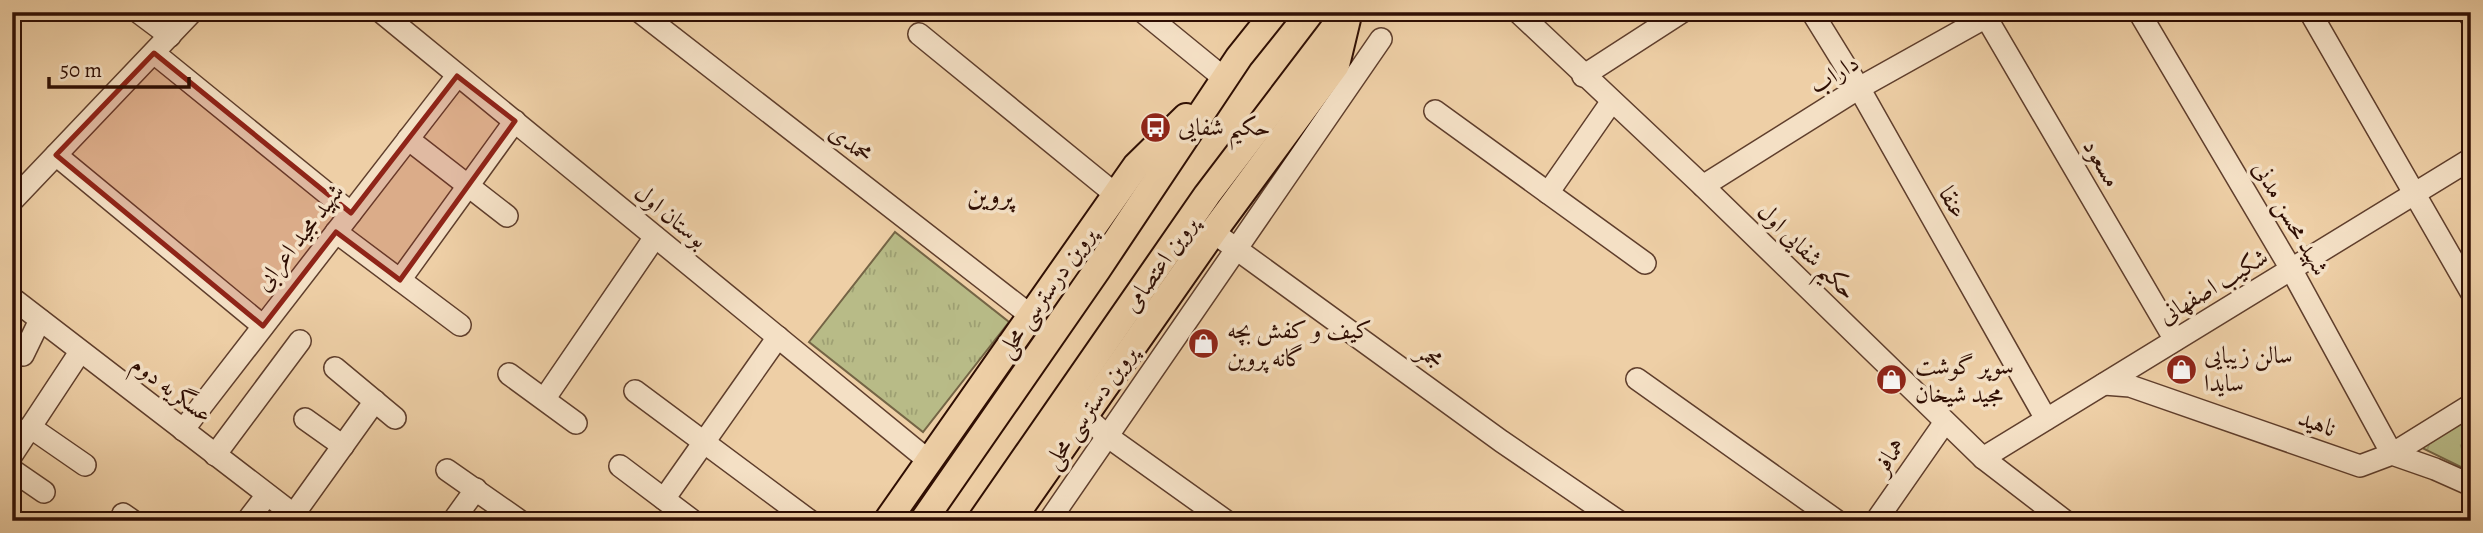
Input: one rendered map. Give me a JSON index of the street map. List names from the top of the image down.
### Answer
{
  "streets": {
    "main road": ["پروین اعتصامی", "پروین درسترسی محلی", "پروین دسترسی محلی"],
    "street": [
      "داراب",
      "محمدی",
      "مسعود",
      "عنقا",
      "بوستان اول",
      "شهید محسن مدنی",
      "شهید مجید اعرابی",
      "حکیم شفایی اول",
      "شکیب اصفهانی",
      "مجمر",
      "عسگریه دوم",
      "ناهید",
      "همافر"
    ]
  },
  "crossings": [
    ["داراب", "مسعود"],
    ["داراب", "عنقا"],
    ["داراب", "حکیم شفایی اول"],
    ["محمدی", "پروین درسترسی محلی"],
    ["مسعود", "شکیب اصفهانی"],
    ["عنقا", "شکیب اصفهانی"],
    ["بوستان اول", "شهید مجید اعرابی"],
    ["بوستان اول", "پروین درسترسی محلی"],
    ["شهید محسن مدنی", "شکیب اصفهانی"],
    ["شهید محسن مدنی", "ناهید"],
    ["شهید مجید اعرابی", "عسگریه دوم"],
    ["حکیم شفایی اول", "شکیب اصفهانی"],
    ["حکیم شفایی اول", "همافر"],
    ["پروین اعتصامی", "پروین درسترسی محلی"],
    ["پروین اعتصامی", "پروین دسترسی محلی"],
    ["شکیب اصفهانی", "ناهید"],
    ["مجمر", "پروین دسترسی محلی"]
  ],
  "districts": ["پروین"],
  "places": {
    "bus stop": ["حکیم شفایی"],
    "shop": ["کیف و کفش بچه گانه پروین", "سالن زیبایی سایدا", "سوپر گوشت مجید شیخان"]
  },
  "scale_bar": "50 m"
}
